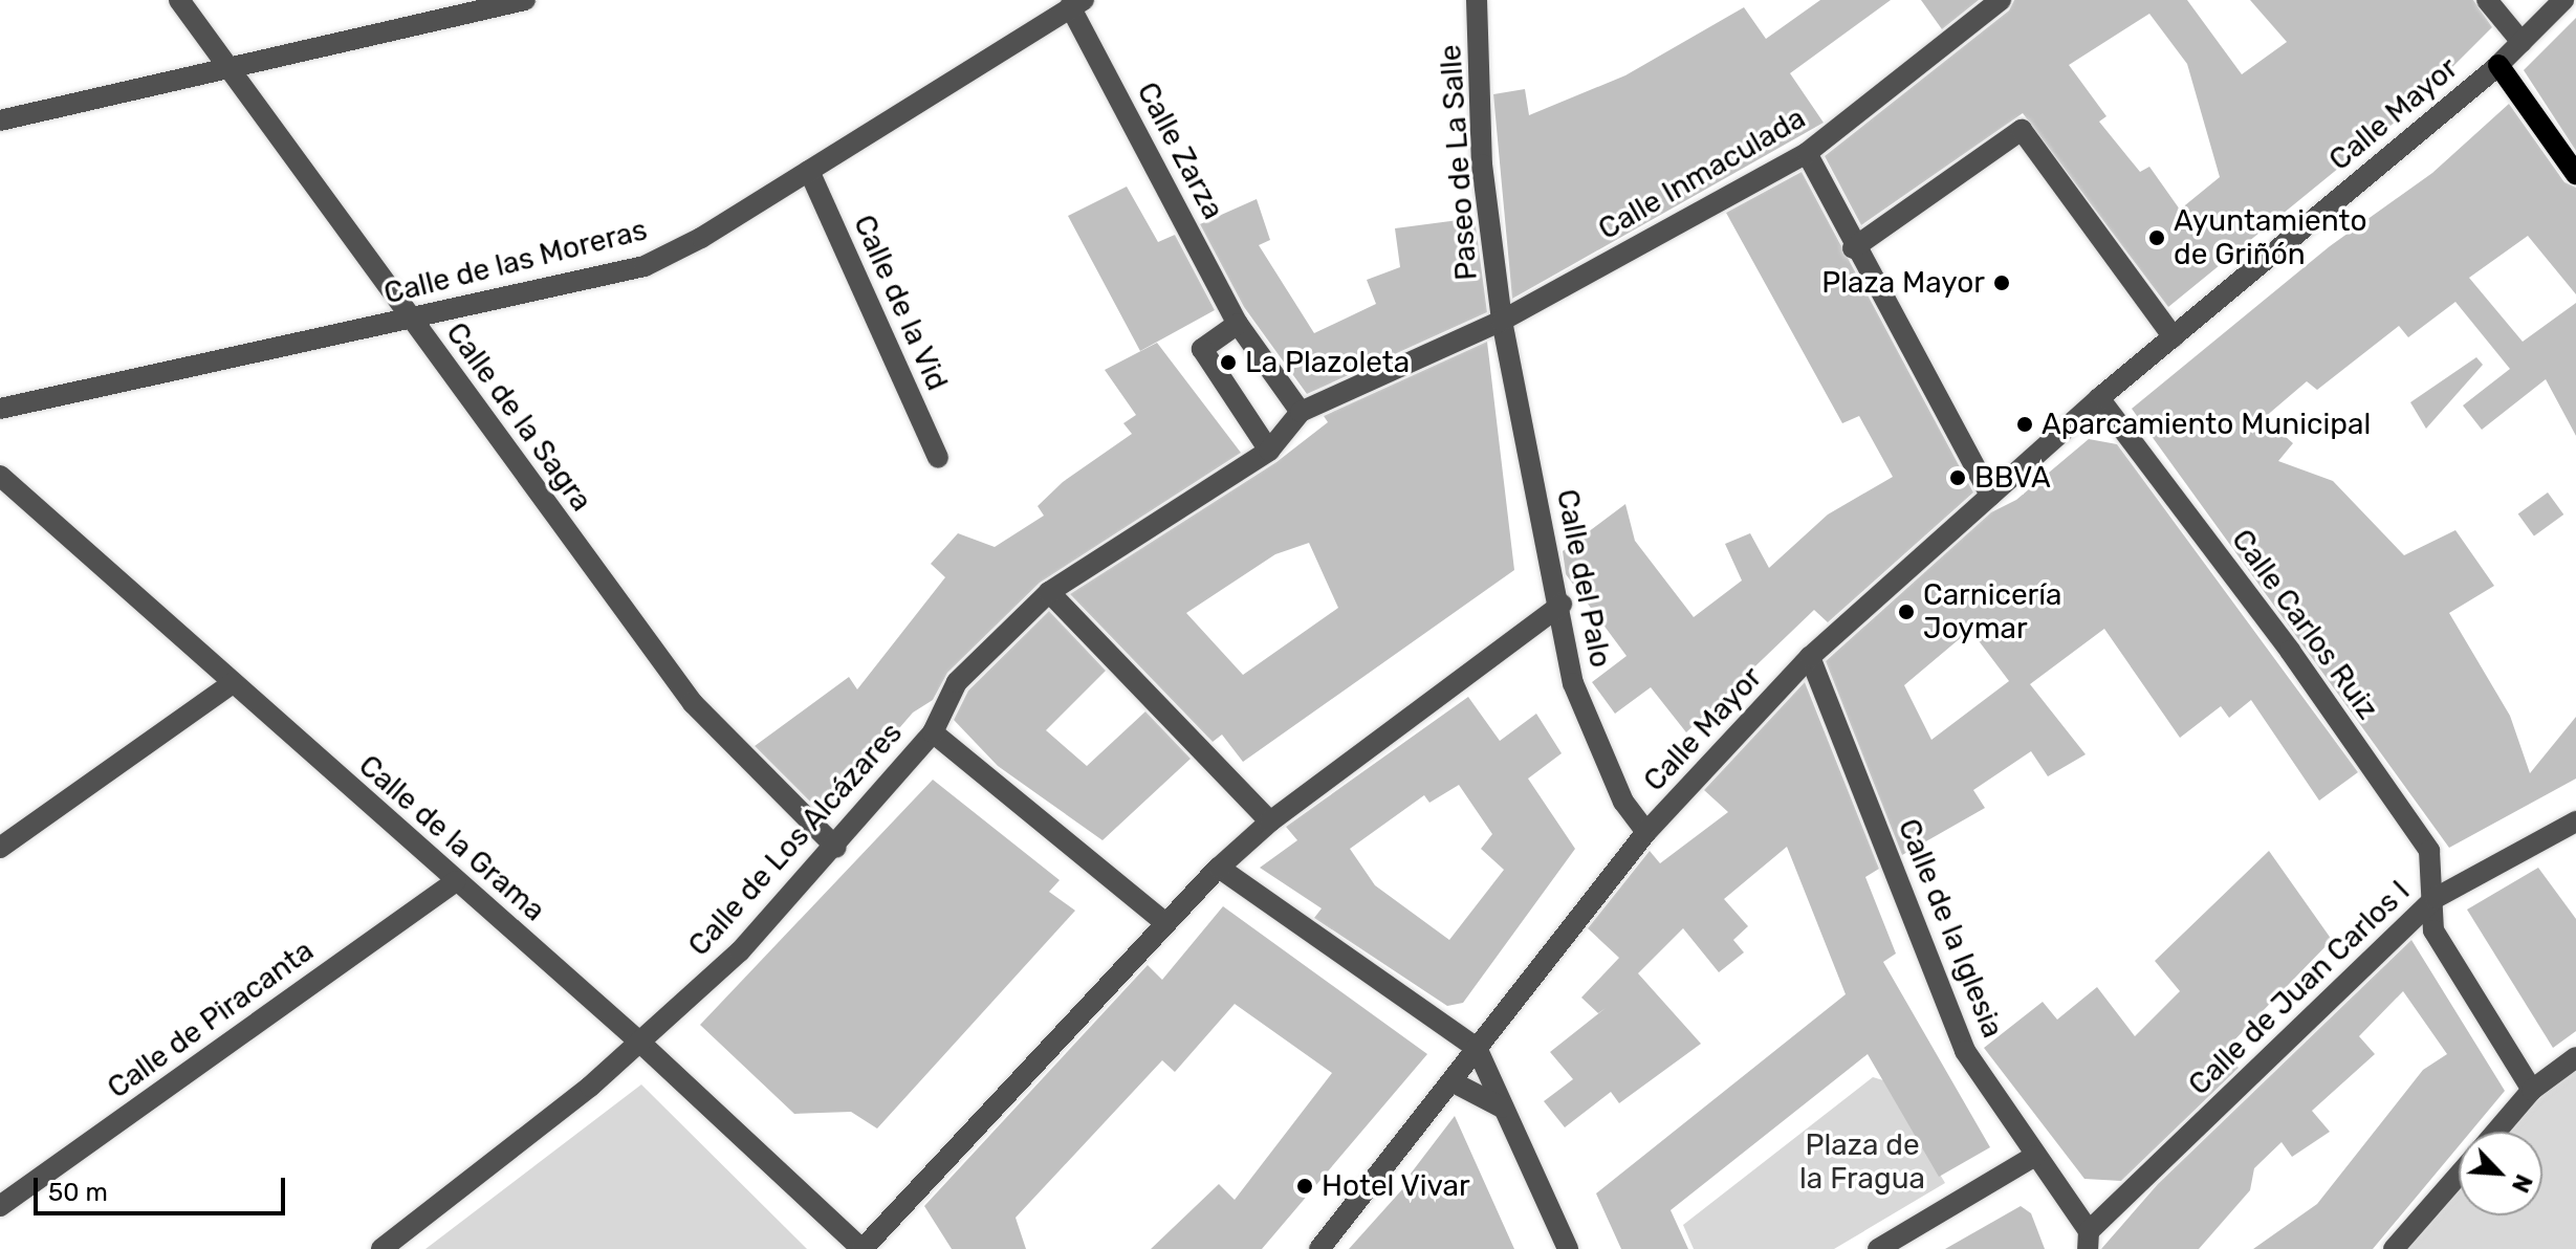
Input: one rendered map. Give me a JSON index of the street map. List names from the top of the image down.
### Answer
{
  "streets": {
    "street": [
      "Calle Mayor",
      "Calle Zarza",
      "Paseo de La Salle",
      "Calle Inmaculada",
      "Calle de las Moreras",
      "Calle de la Vid",
      "Calle de la Sagra",
      "Calle del Palo",
      "Calle Carlos Ruiz",
      "Calle de la Grama",
      "Calle de Los Alcázares",
      "Calle de la Iglesia",
      "Calle de Juan Carlos I",
      "Calle de Piracanta"
    ]
  },
  "crossings": [
    ["Calle Mayor", "Calle del Palo"],
    ["Calle Mayor", "Calle Carlos Ruiz"],
    ["Calle Mayor", "Calle de la Iglesia"],
    ["Calle Zarza", "Calle de las Moreras"],
    ["Paseo de La Salle", "Calle Inmaculada"],
    ["Paseo de La Salle", "Calle del Palo"],
    ["Paseo de La Salle", "Calle de Los Alcázares"],
    ["Calle Inmaculada", "Calle del Palo"],
    ["Calle Inmaculada", "Calle de Los Alcázares"],
    ["Calle de las Moreras", "Calle de la Vid"],
    ["Calle de las Moreras", "Calle de la Sagra"],
    ["Calle de la Sagra", "Calle de Los Alcázares"],
    ["Calle del Palo", "Calle de Los Alcázares"],
    ["Calle Carlos Ruiz", "Calle de Juan Carlos I"],
    ["Calle de la Grama", "Calle de Los Alcázares"],
    ["Calle de la Grama", "Calle de Piracanta"],
    ["Calle de la Iglesia", "Calle de Juan Carlos I"]
  ],
  "parks": ["Plaza de la Fragua"],
  "places": [
    "Ayuntamiento de Griñón",
    "Plaza Mayor",
    "La Plazoleta",
    "Aparcamiento Municipal",
    "BBVA",
    "Carnicería Joymar",
    "Hotel Vivar"
  ],
  "scale_bar": "50 m",
  "north": "bottom right"
}
